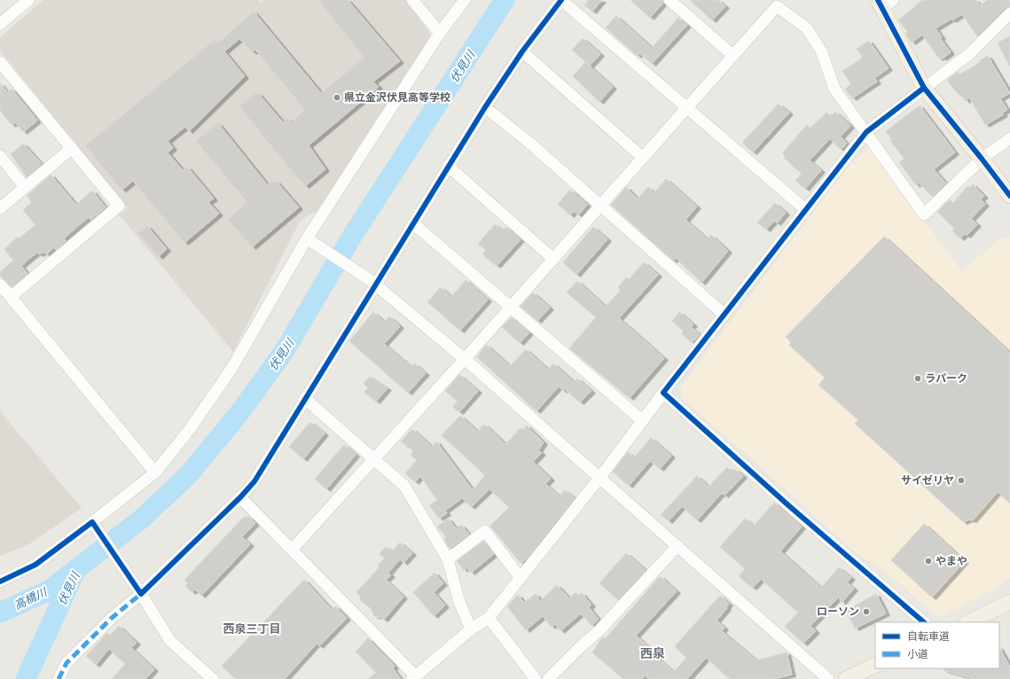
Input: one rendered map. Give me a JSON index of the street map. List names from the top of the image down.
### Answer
{
  "districts": ["西泉三丁目", "西泉"],
  "water": ["伏見川", "高橋川"],
  "places": [
    "県立金沢伏見高等学校",
    "ラパーク",
    "サイゼリヤ",
    "やまや",
    "ローソン"
  ],
  "legend": ["自転車道", "小道"]
}
